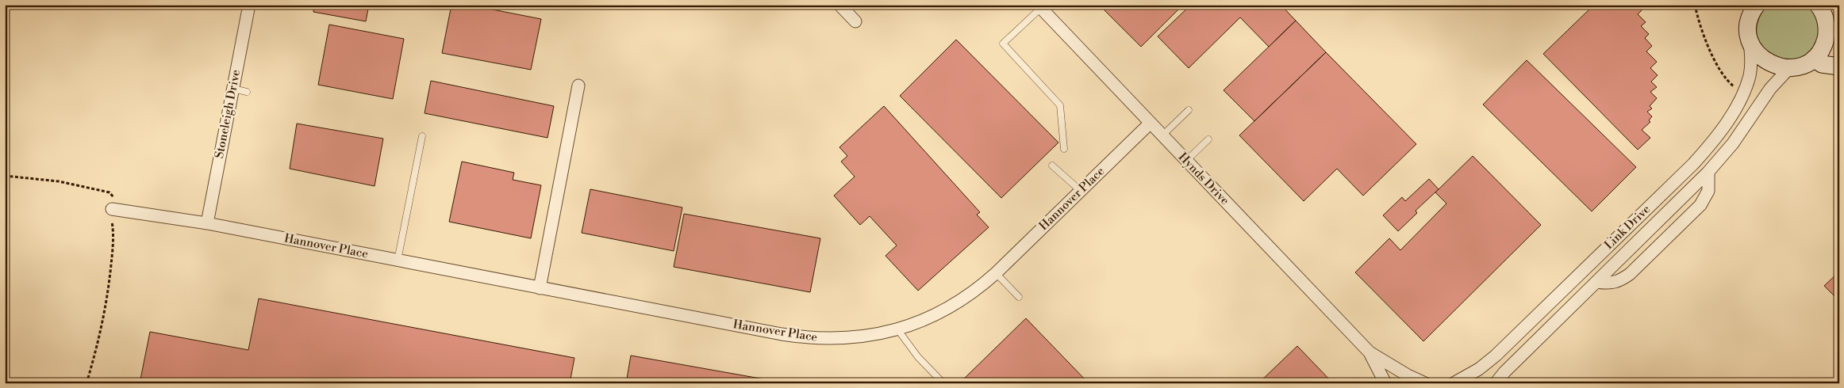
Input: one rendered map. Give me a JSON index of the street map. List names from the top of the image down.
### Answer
{
  "streets": {
    "street": [
      "Stoneleigh Drive",
      "Hynds Drive",
      "Hannover Place",
      "Link Drive"
    ]
  },
  "crossings": [
    ["Stoneleigh Drive", "Hannover Place"],
    ["Hynds Drive", "Hannover Place"]
  ]
}
